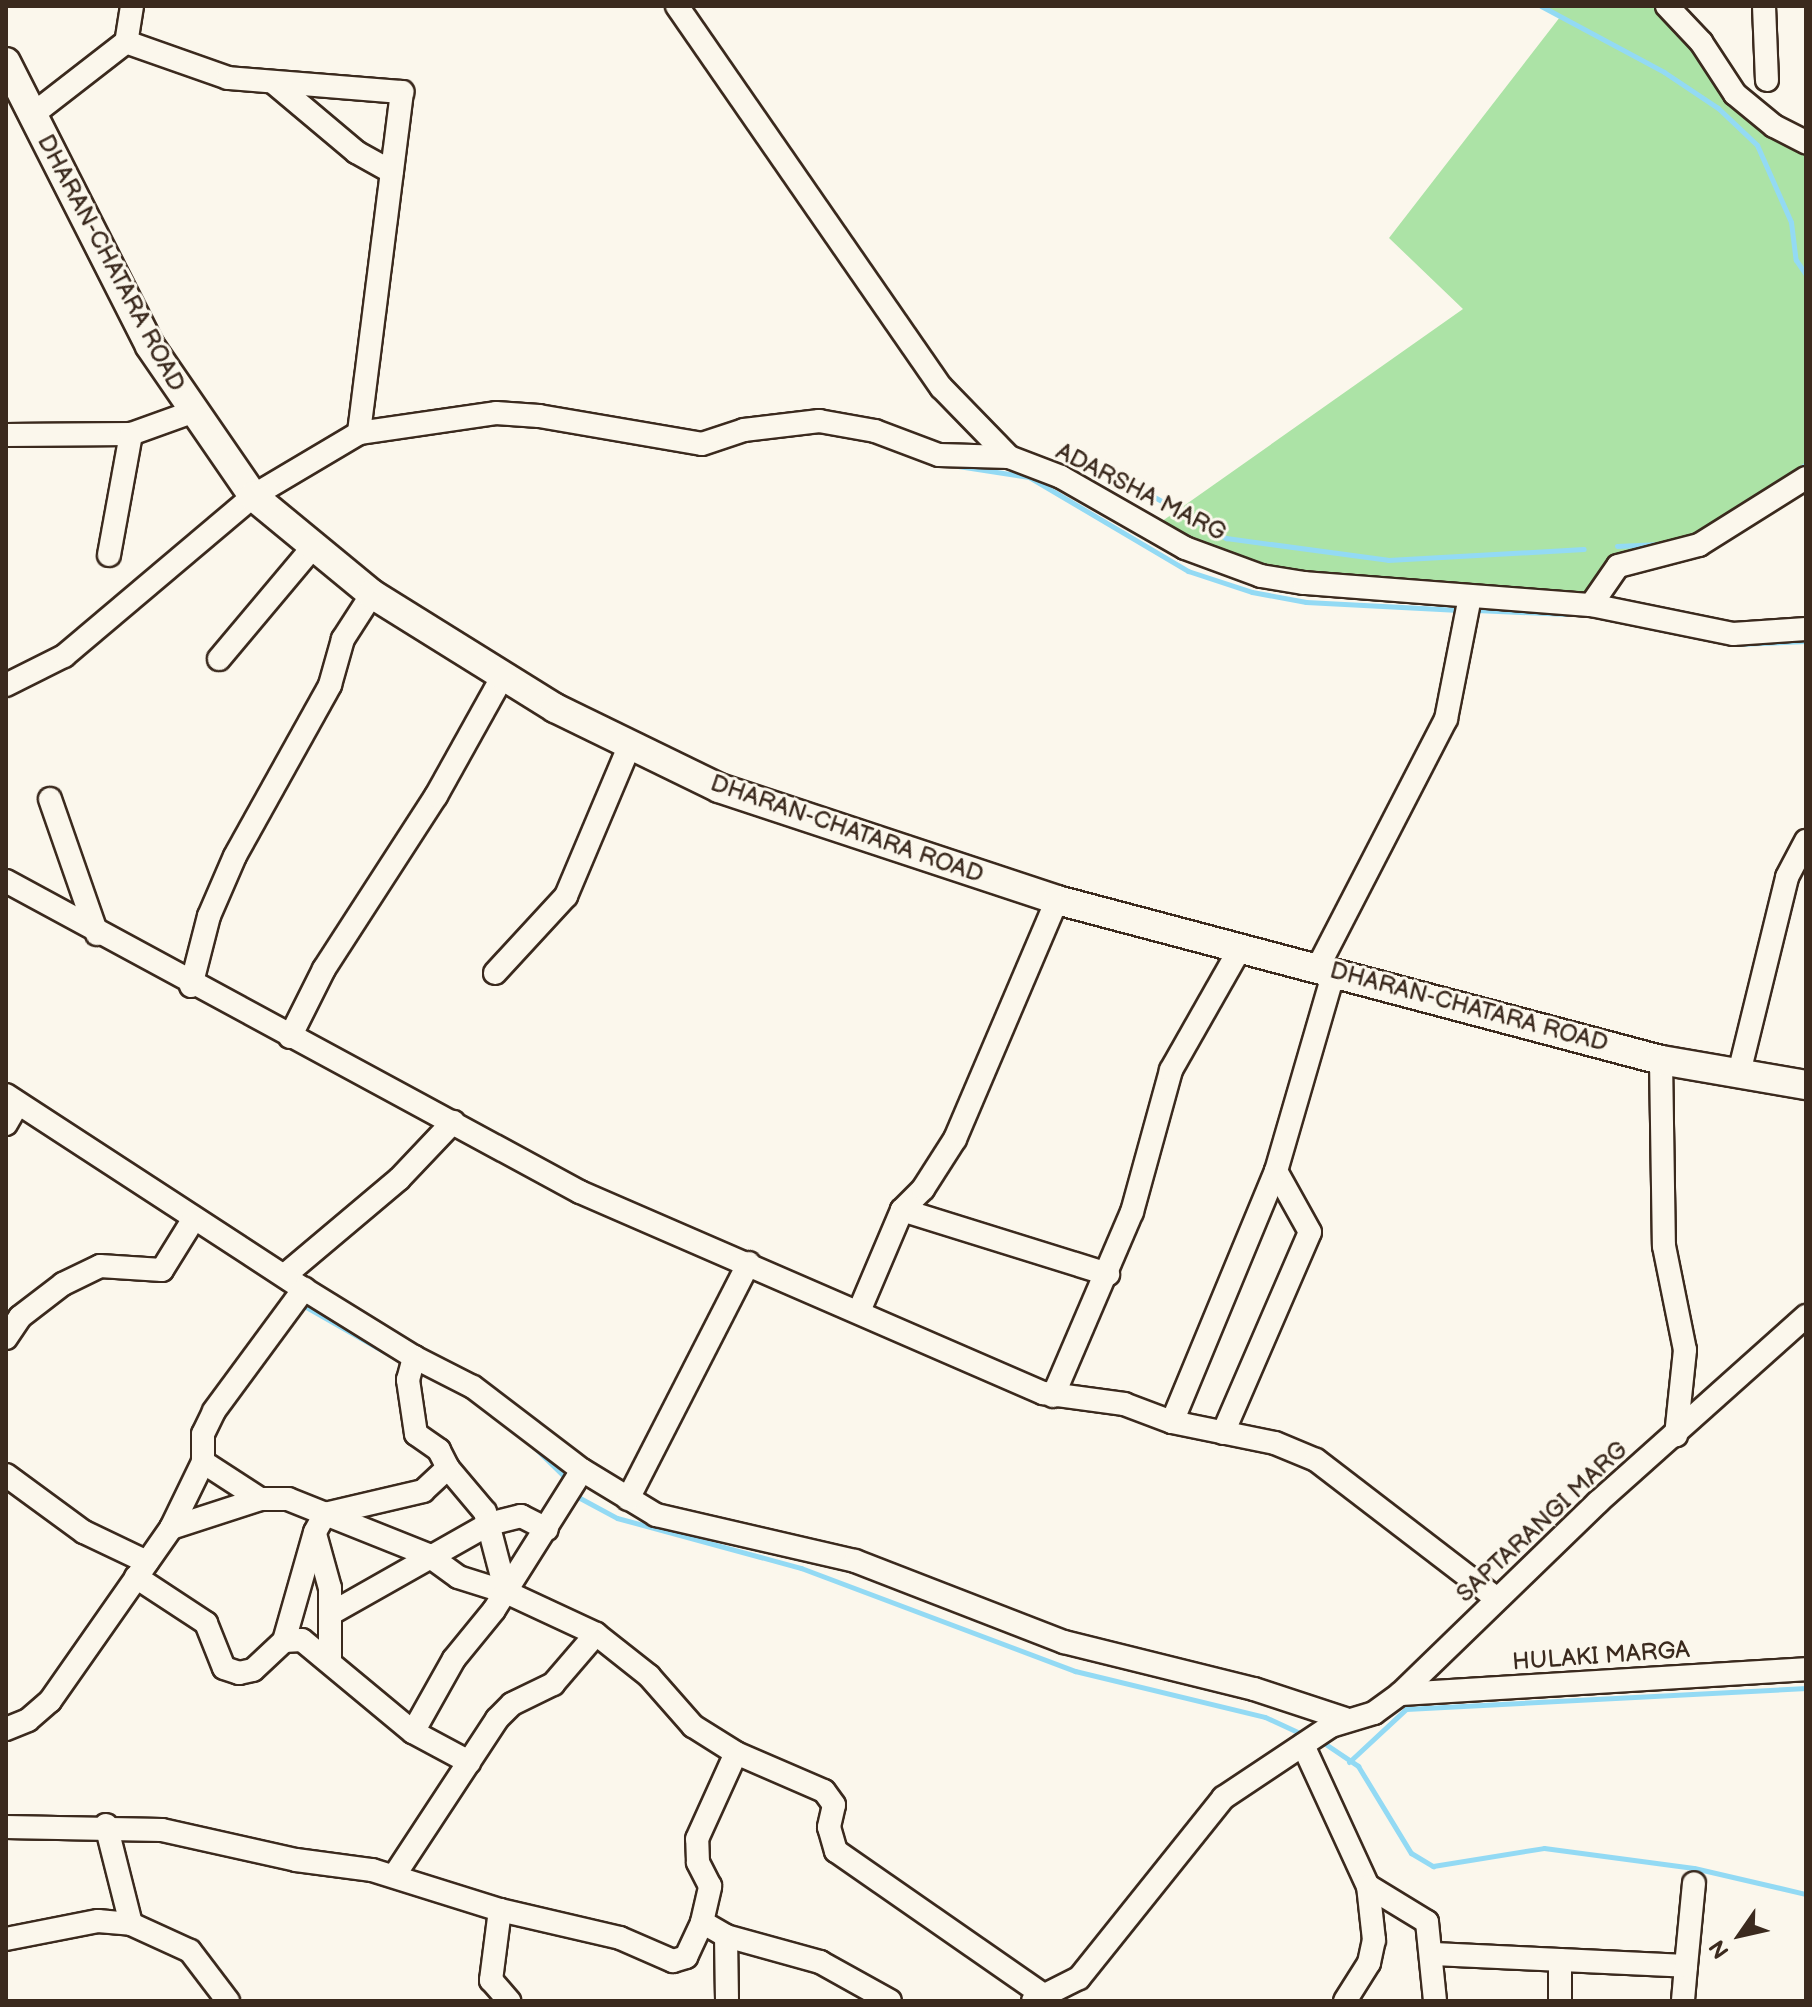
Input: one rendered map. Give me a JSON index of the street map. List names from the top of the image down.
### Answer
{
  "streets": {
    "main road": ["DHARAN-CHATARA ROAD"],
    "street": ["ADARSHA MARG", "SAPTARANGI MARG", "HULAKI MARGA"]
  },
  "crossings": [
    ["SAPTARANGI MARG", "HULAKI MARGA"]
  ],
  "north": "bottom left"
}
